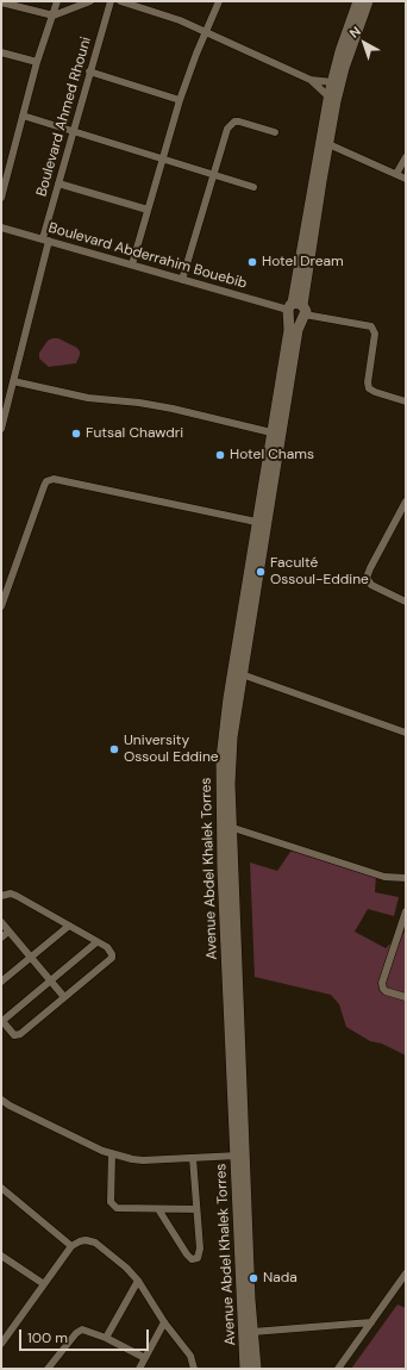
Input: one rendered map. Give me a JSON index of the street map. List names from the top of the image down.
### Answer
{
  "streets": {
    "main road": ["Avenue Abdel Khalek Torres"],
    "street": ["Boulevard Ahmed Rhouni", "Boulevard Abderrahim Bouebib"]
  },
  "crossings": [
    ["Boulevard Ahmed Rhouni", "Boulevard Abderrahim Bouebib"],
    ["Boulevard Abderrahim Bouebib", "Avenue Abdel Khalek Torres"]
  ],
  "places": [
    "Hotel Dream",
    "Futsal Chawdri",
    "Hotel Chams",
    "Faculté Ossoul-Eddine",
    "University Ossoul Eddine",
    "Nada"
  ],
  "scale_bar": "100 m",
  "north": "top left"
}
